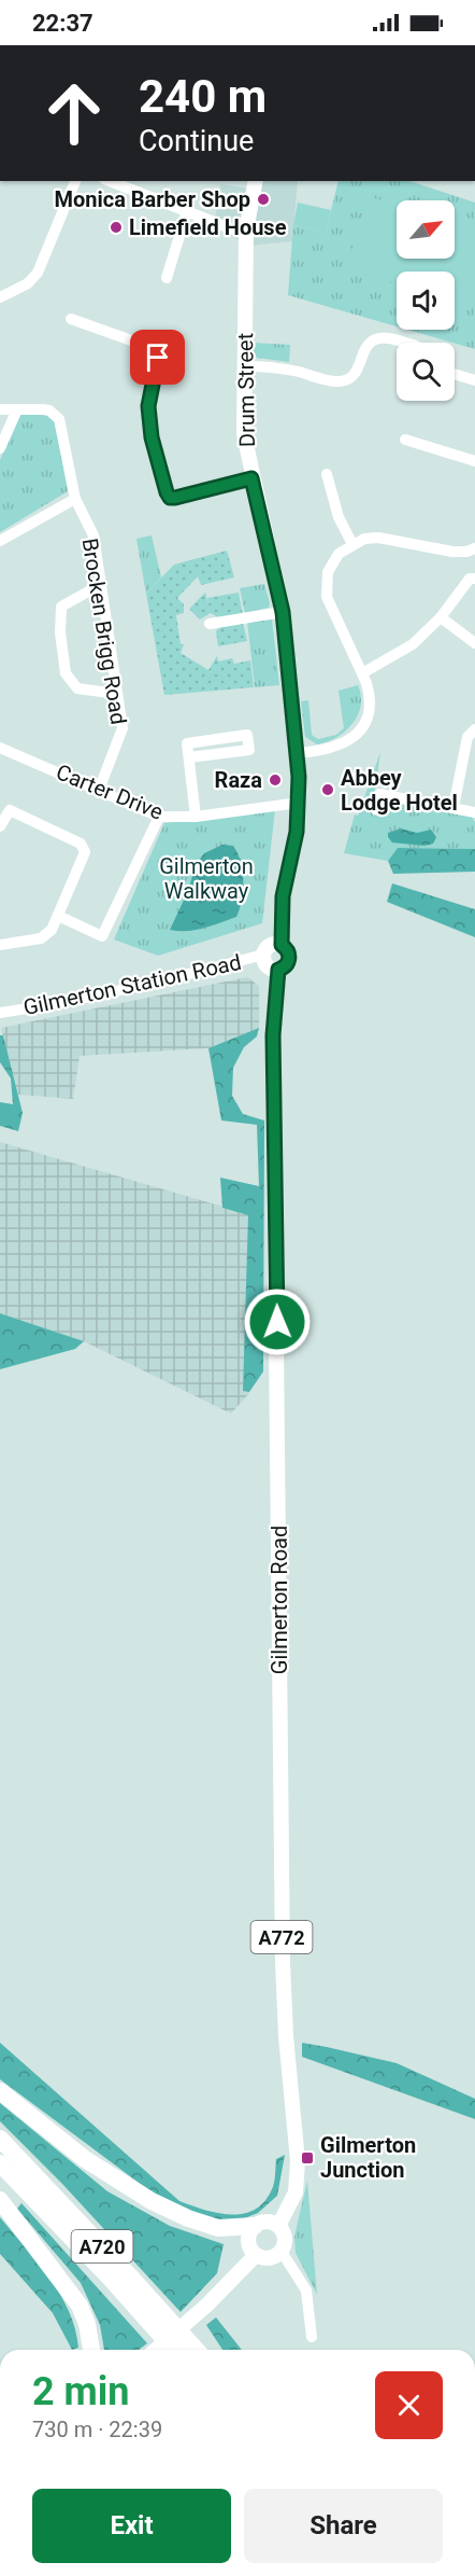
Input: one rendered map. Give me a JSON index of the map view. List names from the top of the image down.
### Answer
{
  "streets": {
    "highway": ["A720"],
    "main road": ["Drum Street", "Gilmerton Road", "A772"],
    "street": ["Brocken Brigg Road", "Carter Drive", "Gilmerton Station Road"]
  },
  "crossings": [
    ["Drum Street", "Carter Drive"],
    ["Drum Street", "Gilmerton Station Road"],
    ["Drum Street", "Gilmerton Road"],
    ["Drum Street", "A772"],
    ["Brocken Brigg Road", "Carter Drive"],
    ["Gilmerton Station Road", "Gilmerton Road"],
    ["Gilmerton Station Road", "A772"],
    ["Gilmerton Road", "A772"]
  ],
  "parks": ["Gilmerton Walkway"],
  "places": {
    "other": [
      "Monica Barber Shop",
      "Limefield House",
      "Raza",
      "Abbey Lodge Hotel"
    ],
    "transit": ["Gilmerton Junction"]
  },
  "north": "top right",
  "page": {
    "status": "22:37",
    "turn": ["240 m", "Continue"],
    "heading": ["2 min", "730 m · 22:39"],
    "buttons": ["Exit", "Share"]
  }
}
